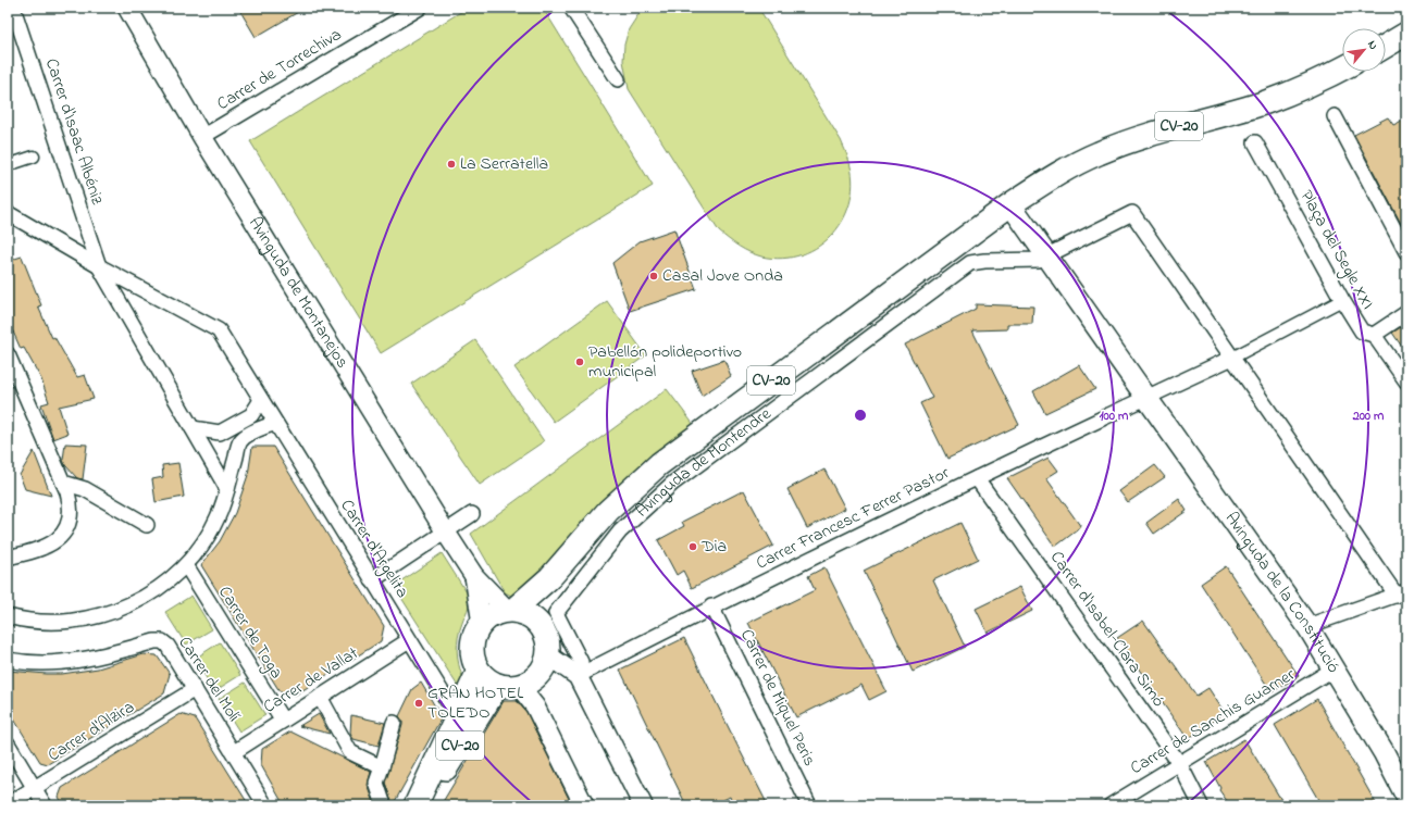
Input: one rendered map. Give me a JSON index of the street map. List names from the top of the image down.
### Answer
{
  "streets": {
    "main road": ["CV-20", "Avinguda de Montendre", "Avinguda de la Constitució"],
    "street": [
      "Carrer de Torrechiva",
      "Carrer d'Isaac Albéniz",
      "Plaça del Segle XXI",
      "Avinguda de Montanejos",
      "Carrer Francesc Ferrer Pastor",
      "Carrer d'Argelita",
      "Carrer d'Isabel-Clara Simó",
      "Carrer de Toga",
      "Carrer del Molí",
      "Carrer de Vallat",
      "Carrer de Miquel Peris",
      "Carrer de Sanchis Guarner",
      "Carrer d'Alzira"
    ]
  },
  "crossings": [
    ["Carrer de Torrechiva", "Avinguda de Montanejos"],
    ["CV-20", "Avinguda de Montanejos"],
    ["CV-20", "Avinguda de Montendre"],
    ["CV-20", "Carrer d'Argelita"],
    ["CV-20", "Avinguda de la Constitució"],
    ["Carrer d'Isaac Albéniz", "Carrer d'Argelita"],
    ["Avinguda de Montanejos", "Avinguda de Montendre"],
    ["Avinguda de Montendre", "Carrer Francesc Ferrer Pastor"],
    ["Avinguda de Montendre", "Avinguda de la Constitució"],
    ["Carrer Francesc Ferrer Pastor", "Avinguda de la Constitució"],
    ["Carrer Francesc Ferrer Pastor", "Carrer d'Isabel-Clara Simó"],
    ["Carrer Francesc Ferrer Pastor", "Carrer de Miquel Peris"],
    ["Carrer d'Argelita", "Carrer de Vallat"],
    ["Avinguda de la Constitució", "Carrer de Sanchis Guarner"],
    ["Carrer d'Isabel-Clara Simó", "Carrer de Sanchis Guarner"],
    ["Carrer de Toga", "Carrer de Vallat"],
    ["Carrer del Molí", "Carrer de Vallat"],
    ["Carrer del Molí", "Carrer d'Alzira"]
  ],
  "places": [
    "La Serratella",
    "Casal Jove Onda",
    "Pabellón polideportivo municipal",
    "Dia",
    "GRAN HOTEL TOLEDO"
  ],
  "north": "top right",
  "rings": ["100 m", "200 m"]
}
